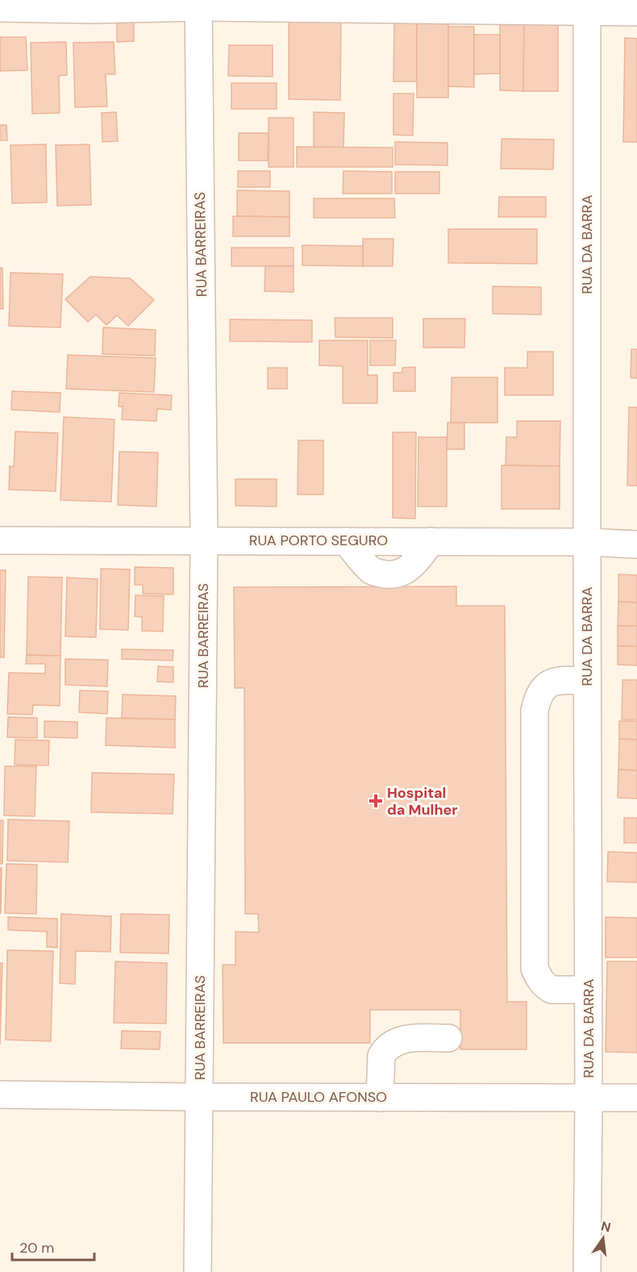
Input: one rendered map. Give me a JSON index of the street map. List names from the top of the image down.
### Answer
{
  "streets": {
    "street": [
      "RUA BARREIRAS",
      "RUA DA BARRA",
      "RUA PORTO SEGURO",
      "RUA PAULO AFONSO"
    ]
  },
  "crossings": [
    ["RUA BARREIRAS", "RUA PORTO SEGURO"],
    ["RUA BARREIRAS", "RUA PAULO AFONSO"],
    ["RUA DA BARRA", "RUA PORTO SEGURO"],
    ["RUA DA BARRA", "RUA PAULO AFONSO"]
  ],
  "places": {
    "health": ["Hospital da Mulher"]
  },
  "scale_bar": "20 m",
  "north": "top"
}
